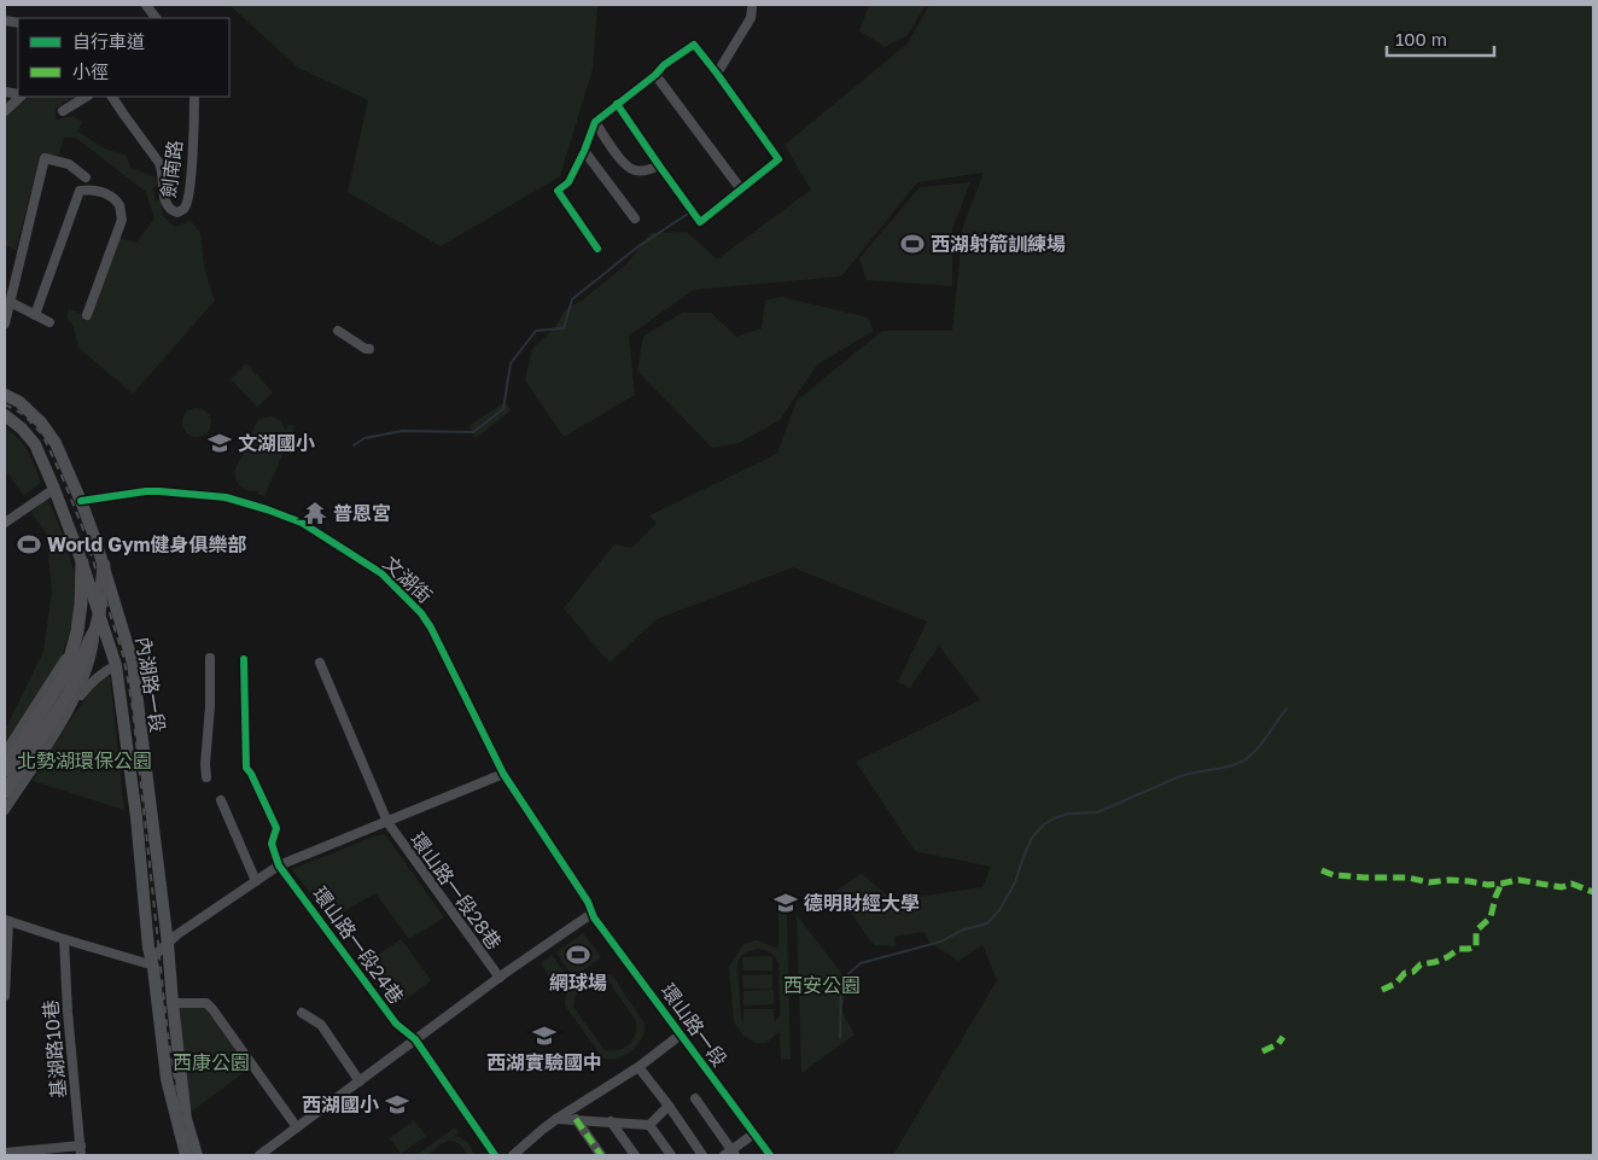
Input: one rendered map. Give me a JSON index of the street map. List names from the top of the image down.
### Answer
{
  "streets": {
    "main road": ["內湖路一段"],
    "street": [
      "劍南路",
      "文湖街",
      "環山路一段28巷",
      "環山路一段24巷",
      "環山路一段",
      "基湖路10巷"
    ]
  },
  "crossings": [
    ["文湖街", "內湖路一段"],
    ["文湖街", "環山路一段"]
  ],
  "parks": ["北勢湖環保公園", "西安公園", "西康公園"],
  "places": {
    "sports": ["西湖射箭訓練場", "World Gym健身俱樂部", "網球場"],
    "school or university": [
      "文湖國小",
      "德明財經大學",
      "西湖實驗國中",
      "西湖國小"
    ],
    "temple": ["普恩宮"]
  },
  "legend": ["自行車道", "小徑"],
  "scale_bar": "100 m"
}
